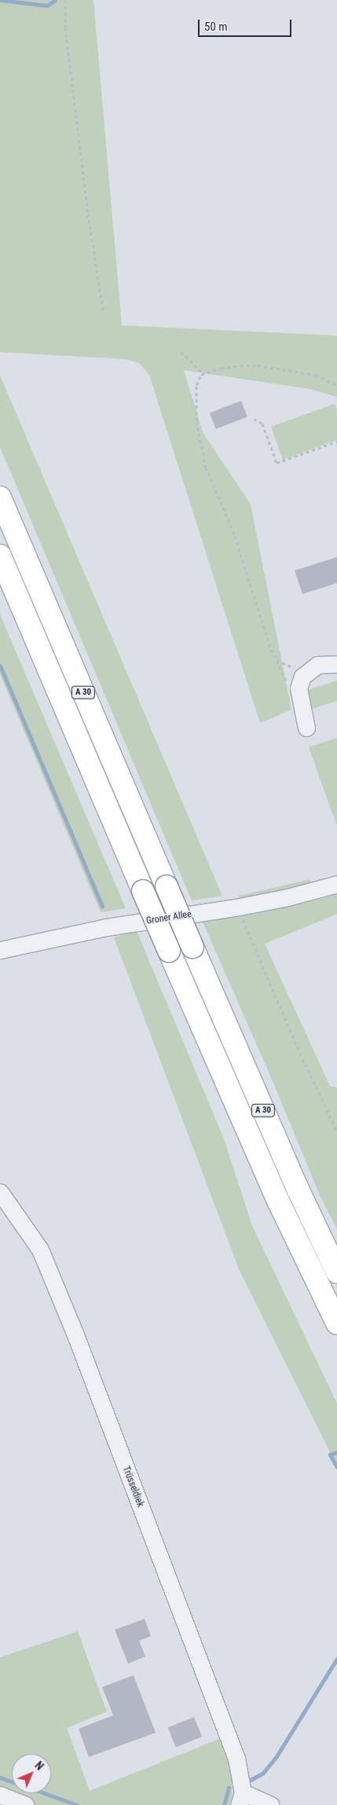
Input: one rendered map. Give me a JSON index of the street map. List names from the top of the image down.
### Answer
{
  "streets": {
    "highway": ["A 30"],
    "street": ["Groner Allee", "Trüsseldiek"]
  },
  "scale_bar": "50 m",
  "north": "top right"
}
